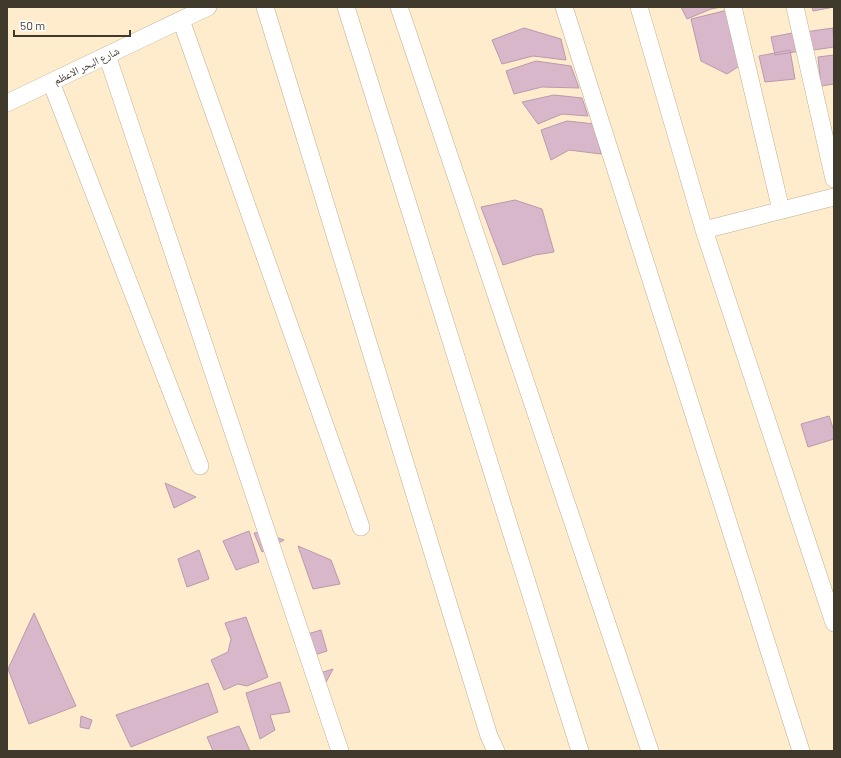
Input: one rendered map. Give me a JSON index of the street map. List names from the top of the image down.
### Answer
{
  "streets": {
    "street": ["شارع البحر الاعظم"]
  },
  "scale_bar": "50 m"
}
